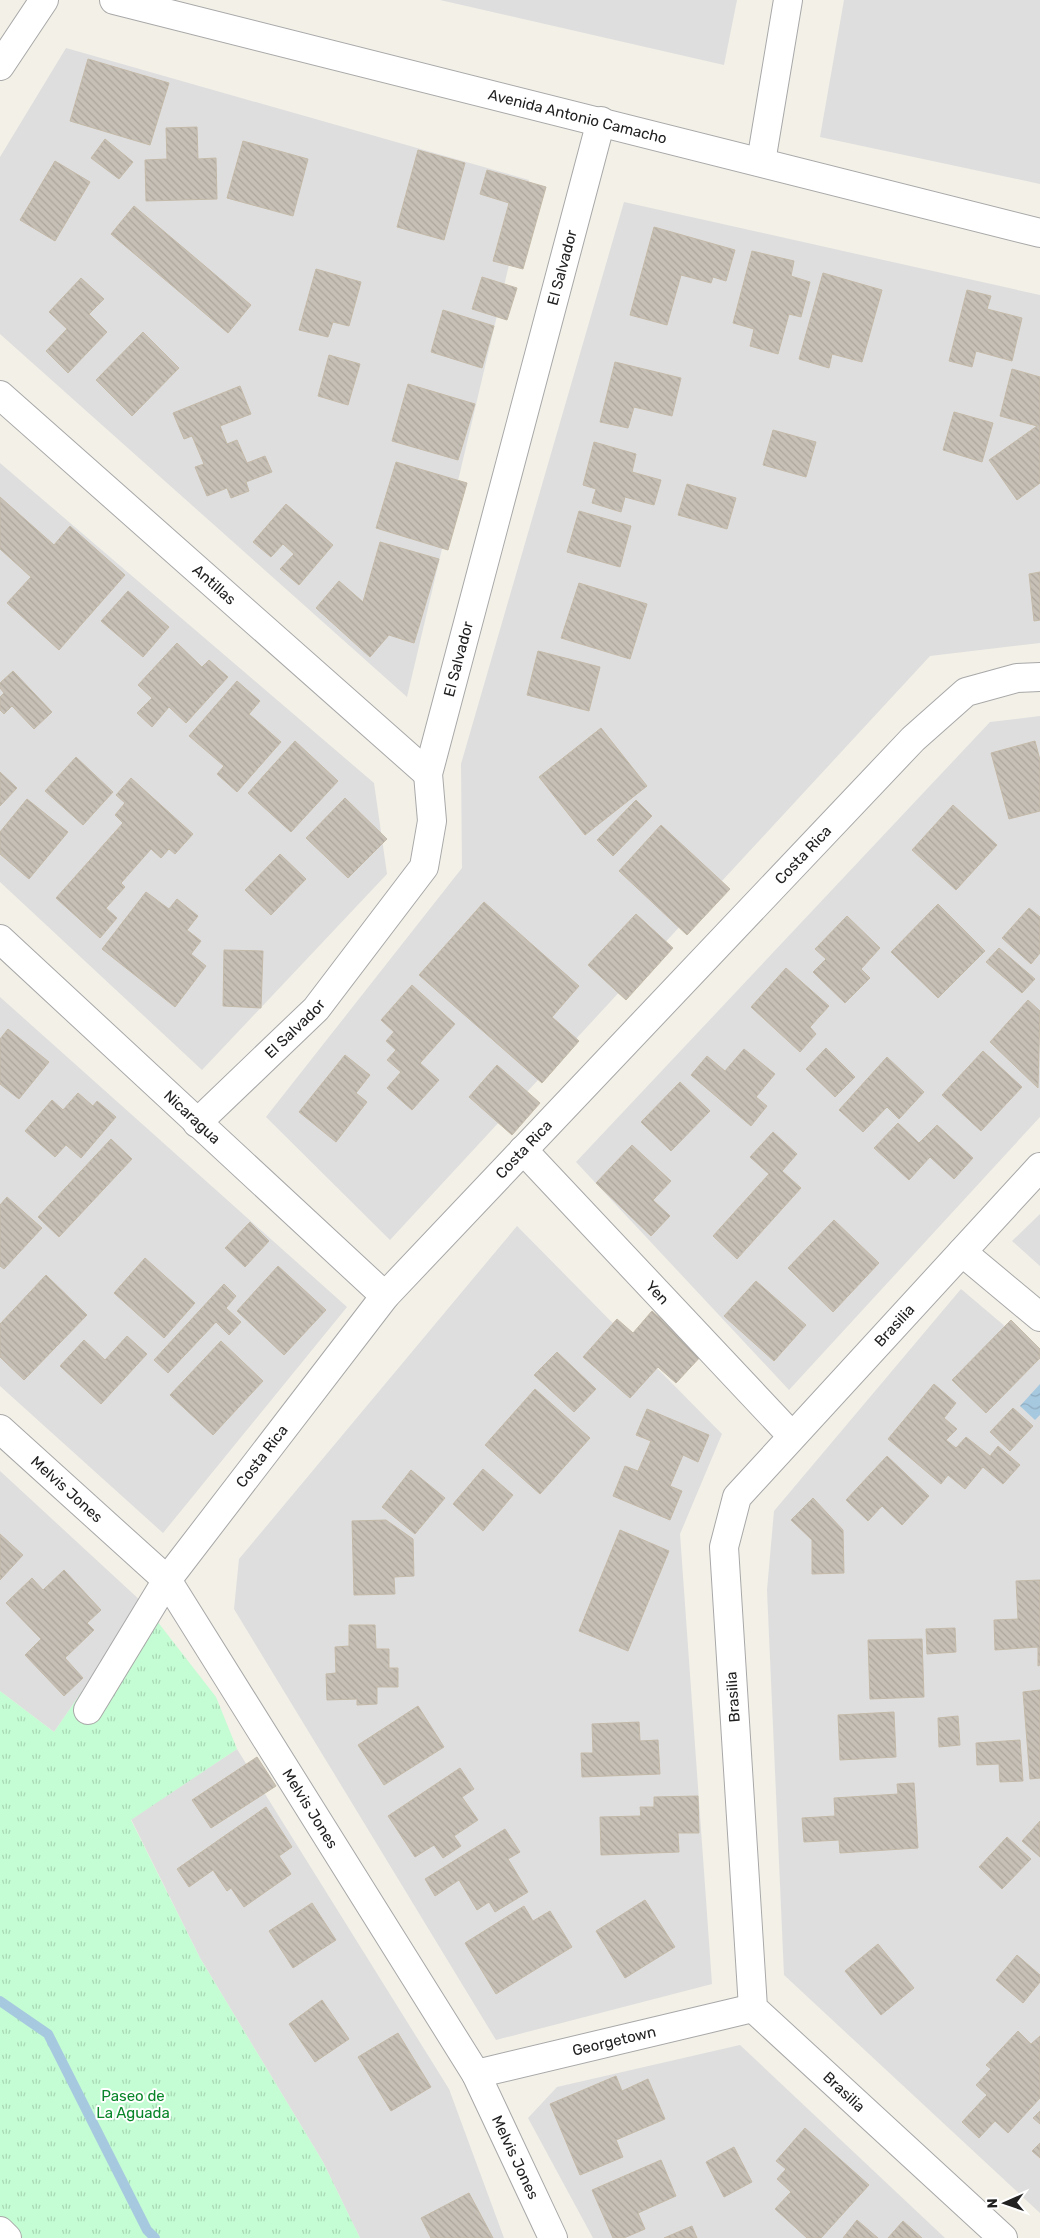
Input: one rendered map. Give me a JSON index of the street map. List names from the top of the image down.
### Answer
{
  "streets": {
    "street": [
      "Avenida Antonio Camacho",
      "El Salvador",
      "Antillas",
      "Costa Rica",
      "Nicaragua",
      "Yen",
      "Brasilia",
      "Melvis Jones",
      "Georgetown"
    ]
  },
  "crossings": [
    ["Avenida Antonio Camacho", "El Salvador"],
    ["El Salvador", "Antillas"],
    ["El Salvador", "Nicaragua"],
    ["Costa Rica", "Nicaragua"],
    ["Costa Rica", "Yen"],
    ["Costa Rica", "Melvis Jones"],
    ["Yen", "Brasilia"],
    ["Brasilia", "Georgetown"],
    ["Melvis Jones", "Georgetown"]
  ],
  "parks": ["Paseo de La Aguada"],
  "north": "left"
}
